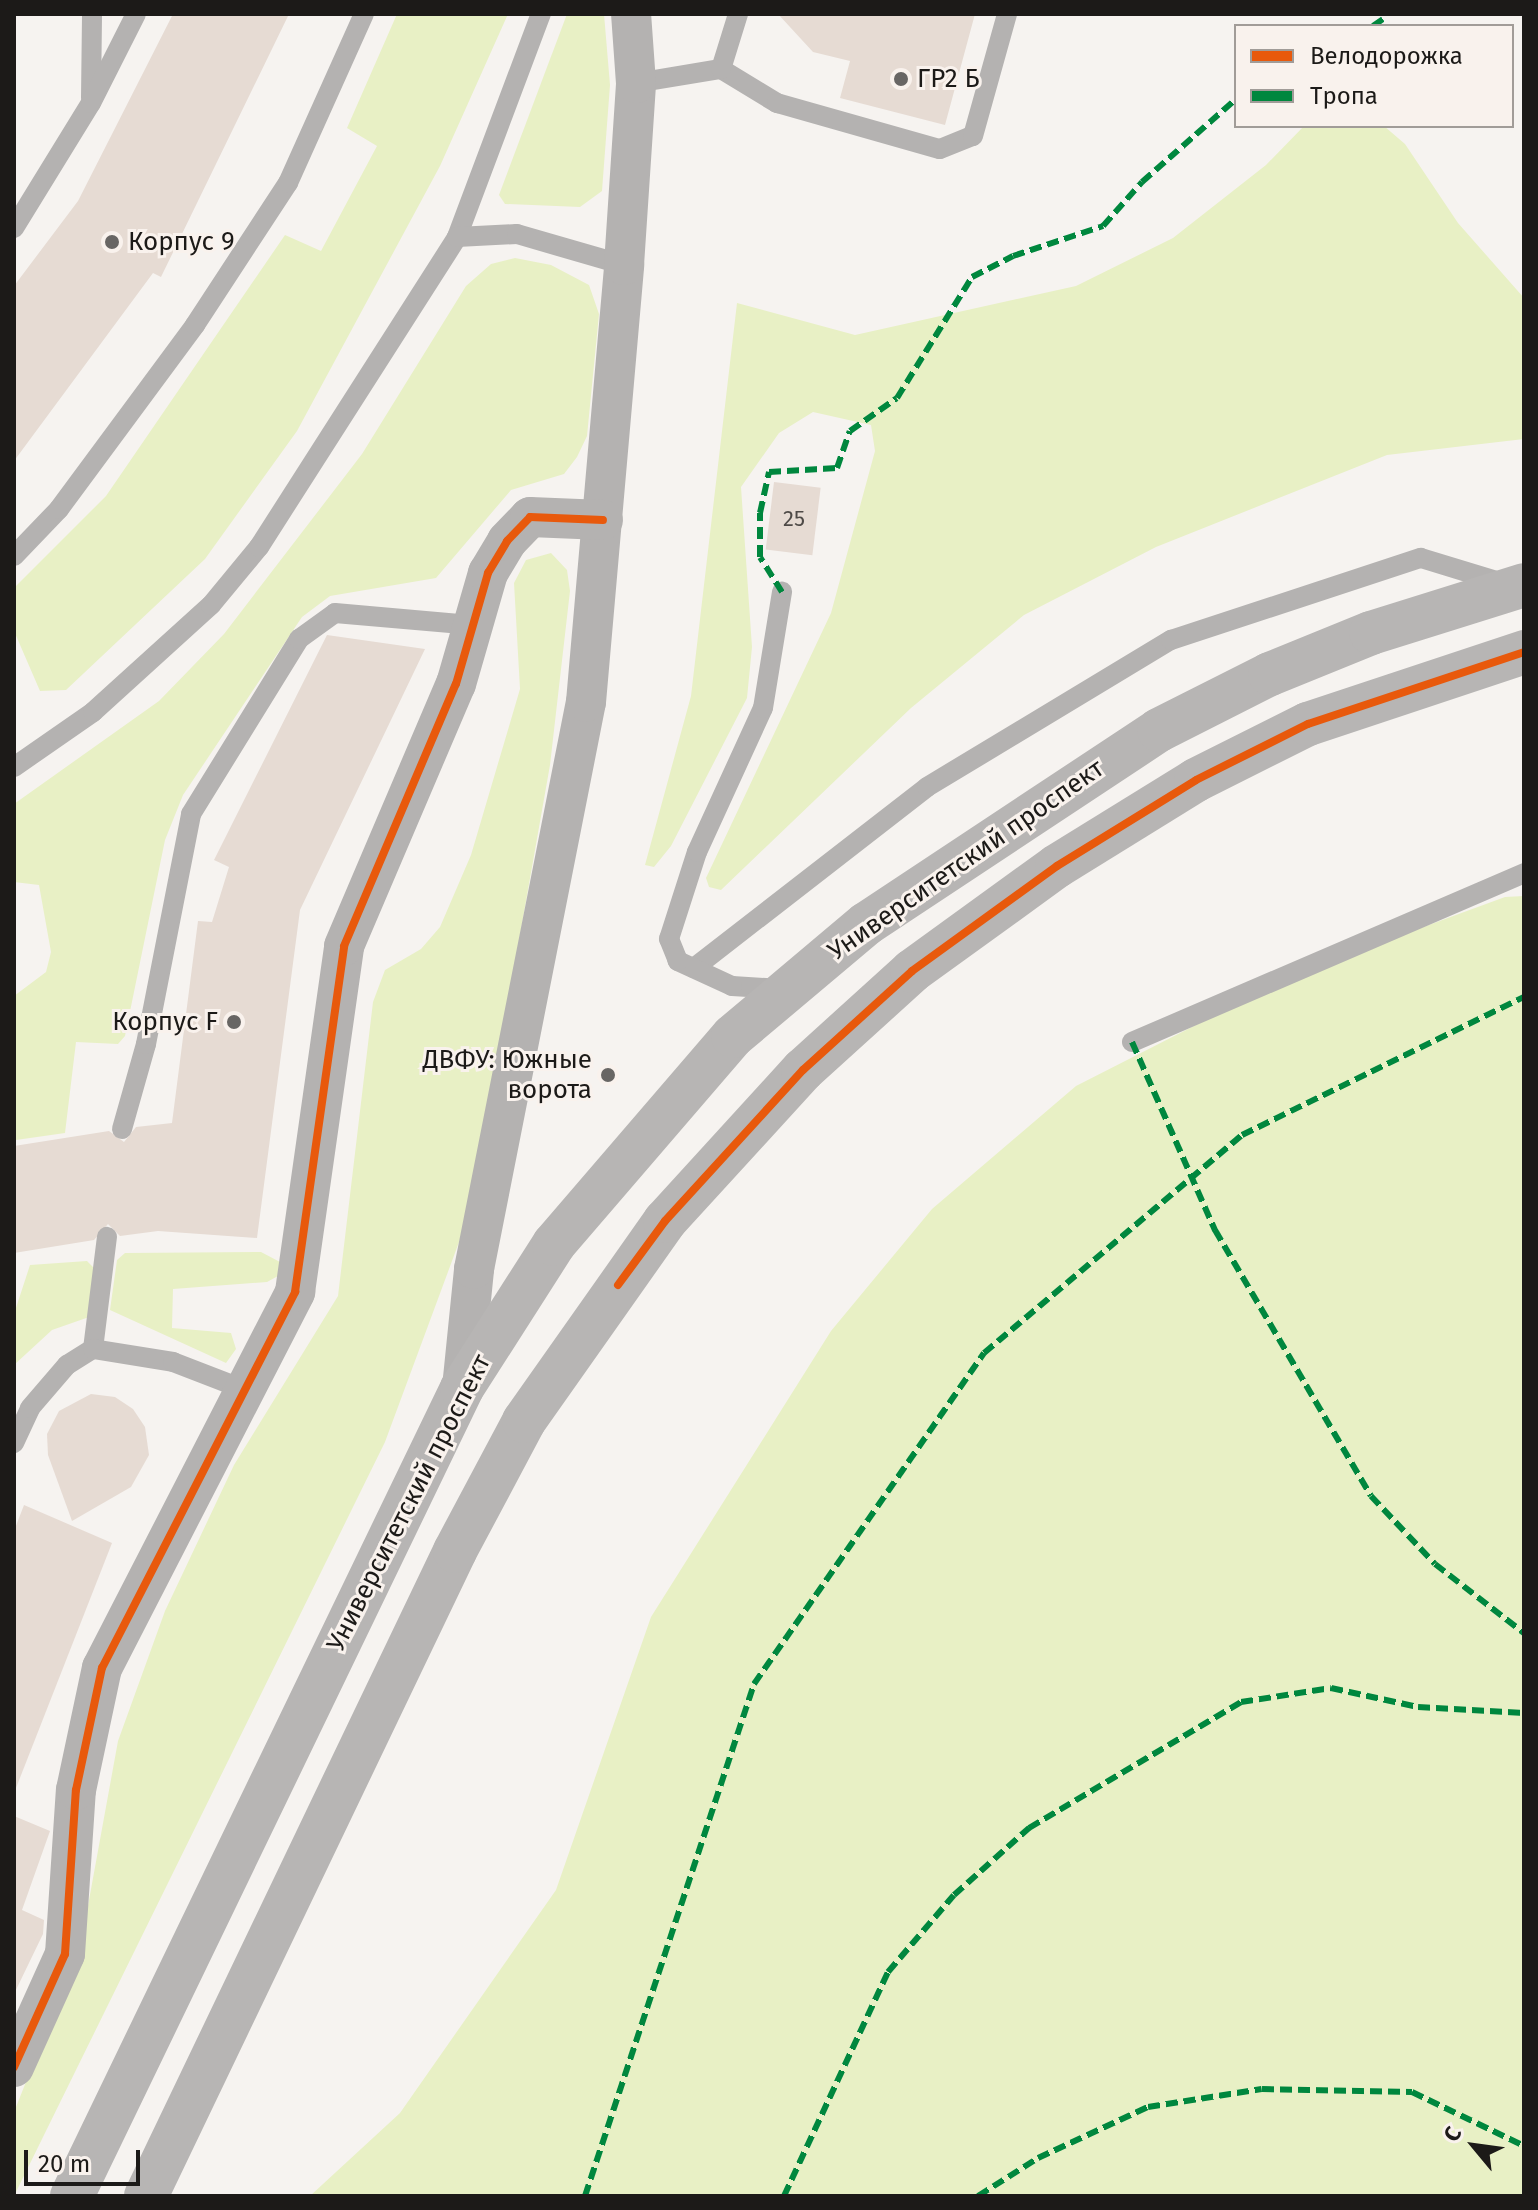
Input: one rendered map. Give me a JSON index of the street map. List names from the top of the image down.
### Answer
{
  "streets": {
    "main road": ["Университетский проспект"]
  },
  "places": [
    "ГР2 Б",
    "Корпус 9",
    "Корпус F",
    "ДВФУ: Южные ворота"
  ],
  "house_numbers": ["25"],
  "legend": ["Велодорожка", "Тропа"],
  "scale_bar": "20 m",
  "north": "top left"
}
